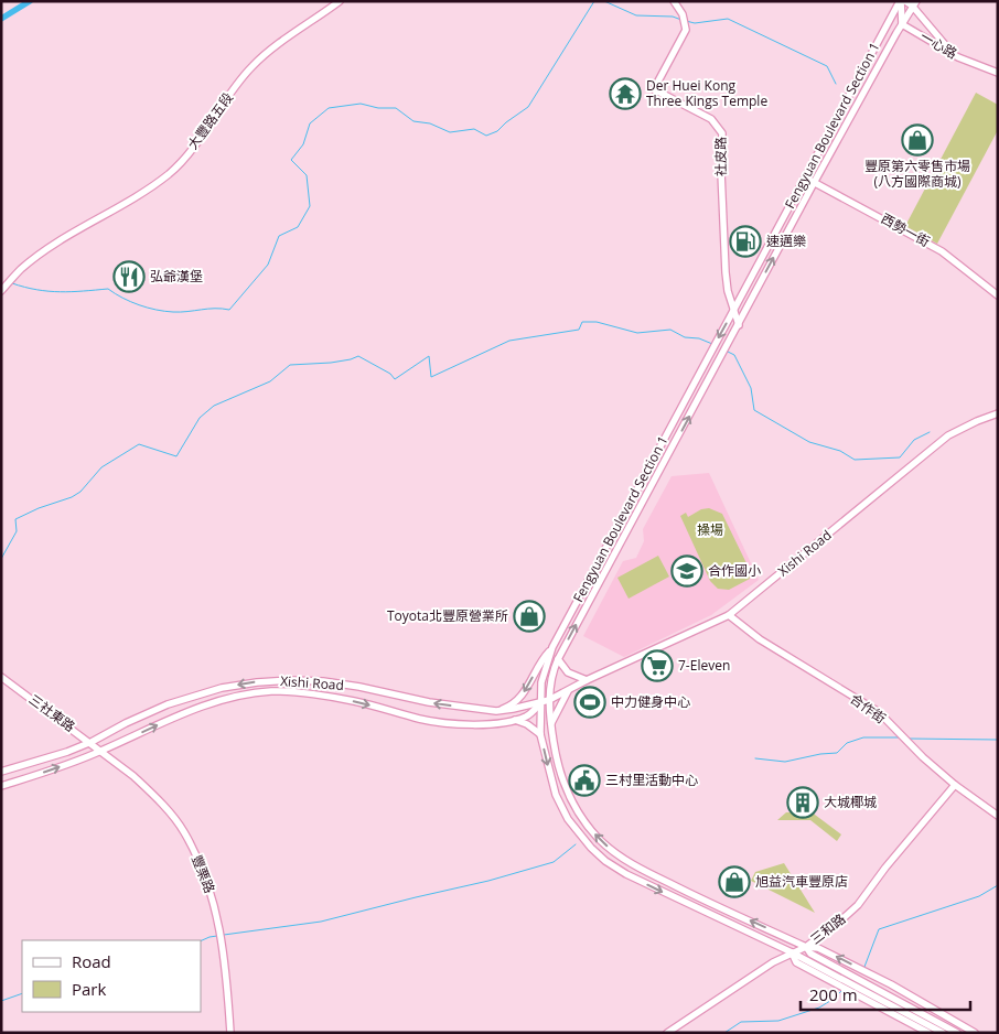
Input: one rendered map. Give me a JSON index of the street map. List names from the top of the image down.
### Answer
{
  "streets": {
    "street": [
      "一心路",
      "大豐路五段",
      "Fengyuan Boulevard Section 1",
      "社皮路",
      "西勢一街",
      "Xishi Road",
      "合作街",
      "三社東路",
      "豐栗路",
      "三和路"
    ]
  },
  "crossings": [
    ["一心路", "Fengyuan Boulevard Section 1"],
    ["Fengyuan Boulevard Section 1", "社皮路"],
    ["Fengyuan Boulevard Section 1", "西勢一街"],
    ["Fengyuan Boulevard Section 1", "Xishi Road"],
    ["Fengyuan Boulevard Section 1", "三和路"],
    ["Xishi Road", "合作街"],
    ["Xishi Road", "三社東路"],
    ["Xishi Road", "豐栗路"],
    ["合作街", "三和路"],
    ["三社東路", "豐栗路"]
  ],
  "parks": ["操場"],
  "places": {
    "temple": ["Der Huei Kong Three Kings Temple"],
    "shop": ["豐原第六零售市場 (八方國際商城)", "Toyota北豐原營業所", "旭益汽車豐原店"],
    "fuel station": ["速邁樂"],
    "restaurant": ["弘爺漢堡"],
    "school or university": ["合作國小"],
    "supermarket": ["7-Eleven"],
    "sports": ["中力健身中心"],
    "public building": ["三村里活動中心"],
    "building": ["大城椰城"]
  },
  "legend": ["Road", "Park"],
  "scale_bar": "200 m"
}
